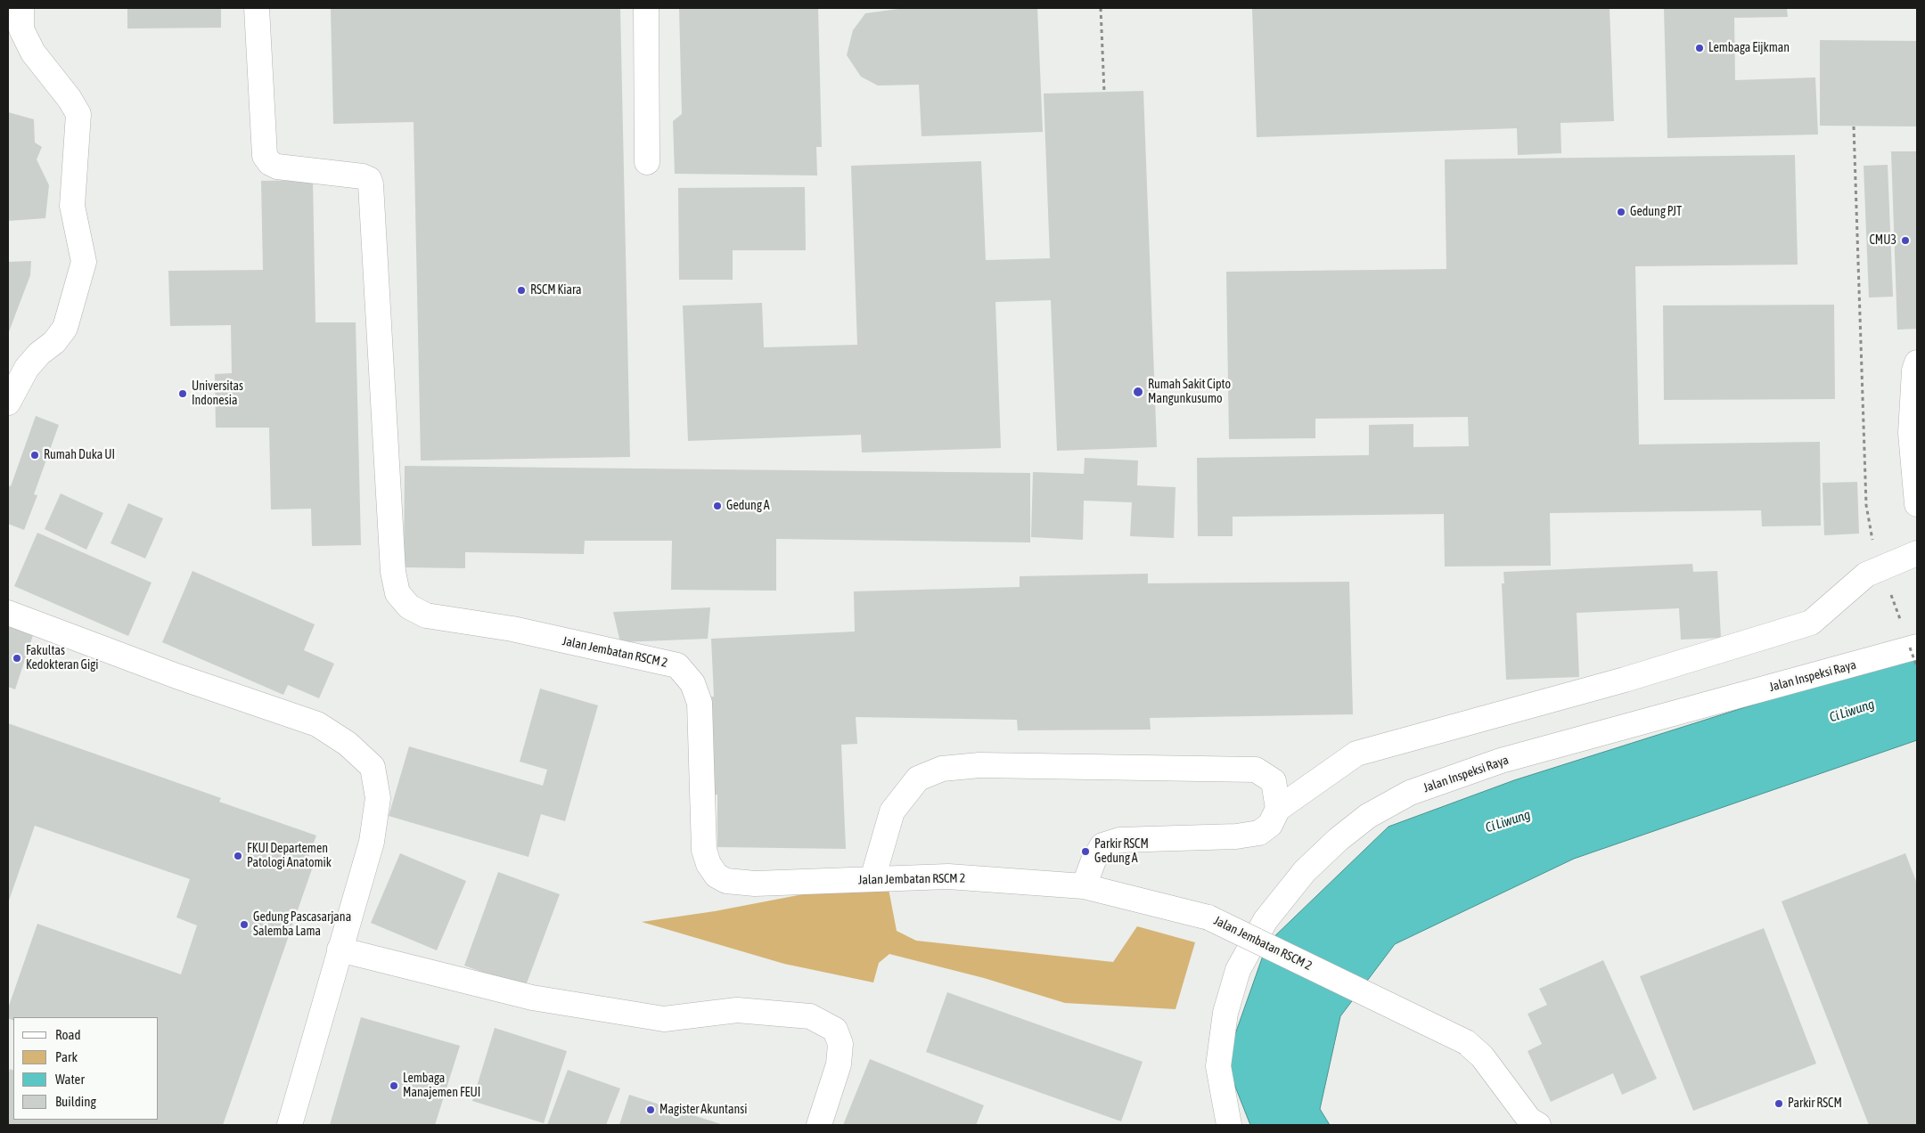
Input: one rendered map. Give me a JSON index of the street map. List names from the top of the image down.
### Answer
{
  "streets": {
    "street": ["Jalan Jembatan RSCM 2", "Jalan Inspeksi Raya"]
  },
  "water": ["Ci Liwung"],
  "places": [
    "Lembaga Eijkman",
    "Gedung PJT",
    "CMU3",
    "RSCM Kiara",
    "Rumah Sakit Cipto Mangunkusumo",
    "Universitas Indonesia",
    "Rumah Duka UI",
    "Gedung A",
    "Fakultas Kedokteran Gigi",
    "Parkir RSCM Gedung A",
    "FKUI Departemen Patologi Anatomik",
    "Gedung Pascasarjana Salemba Lama",
    "Lembaga Manajemen FEUI",
    "Parkir RSCM",
    "Magister Akuntansi"
  ],
  "legend": [
    "Road",
    "Park",
    "Water",
    "Building"
  ]
}
